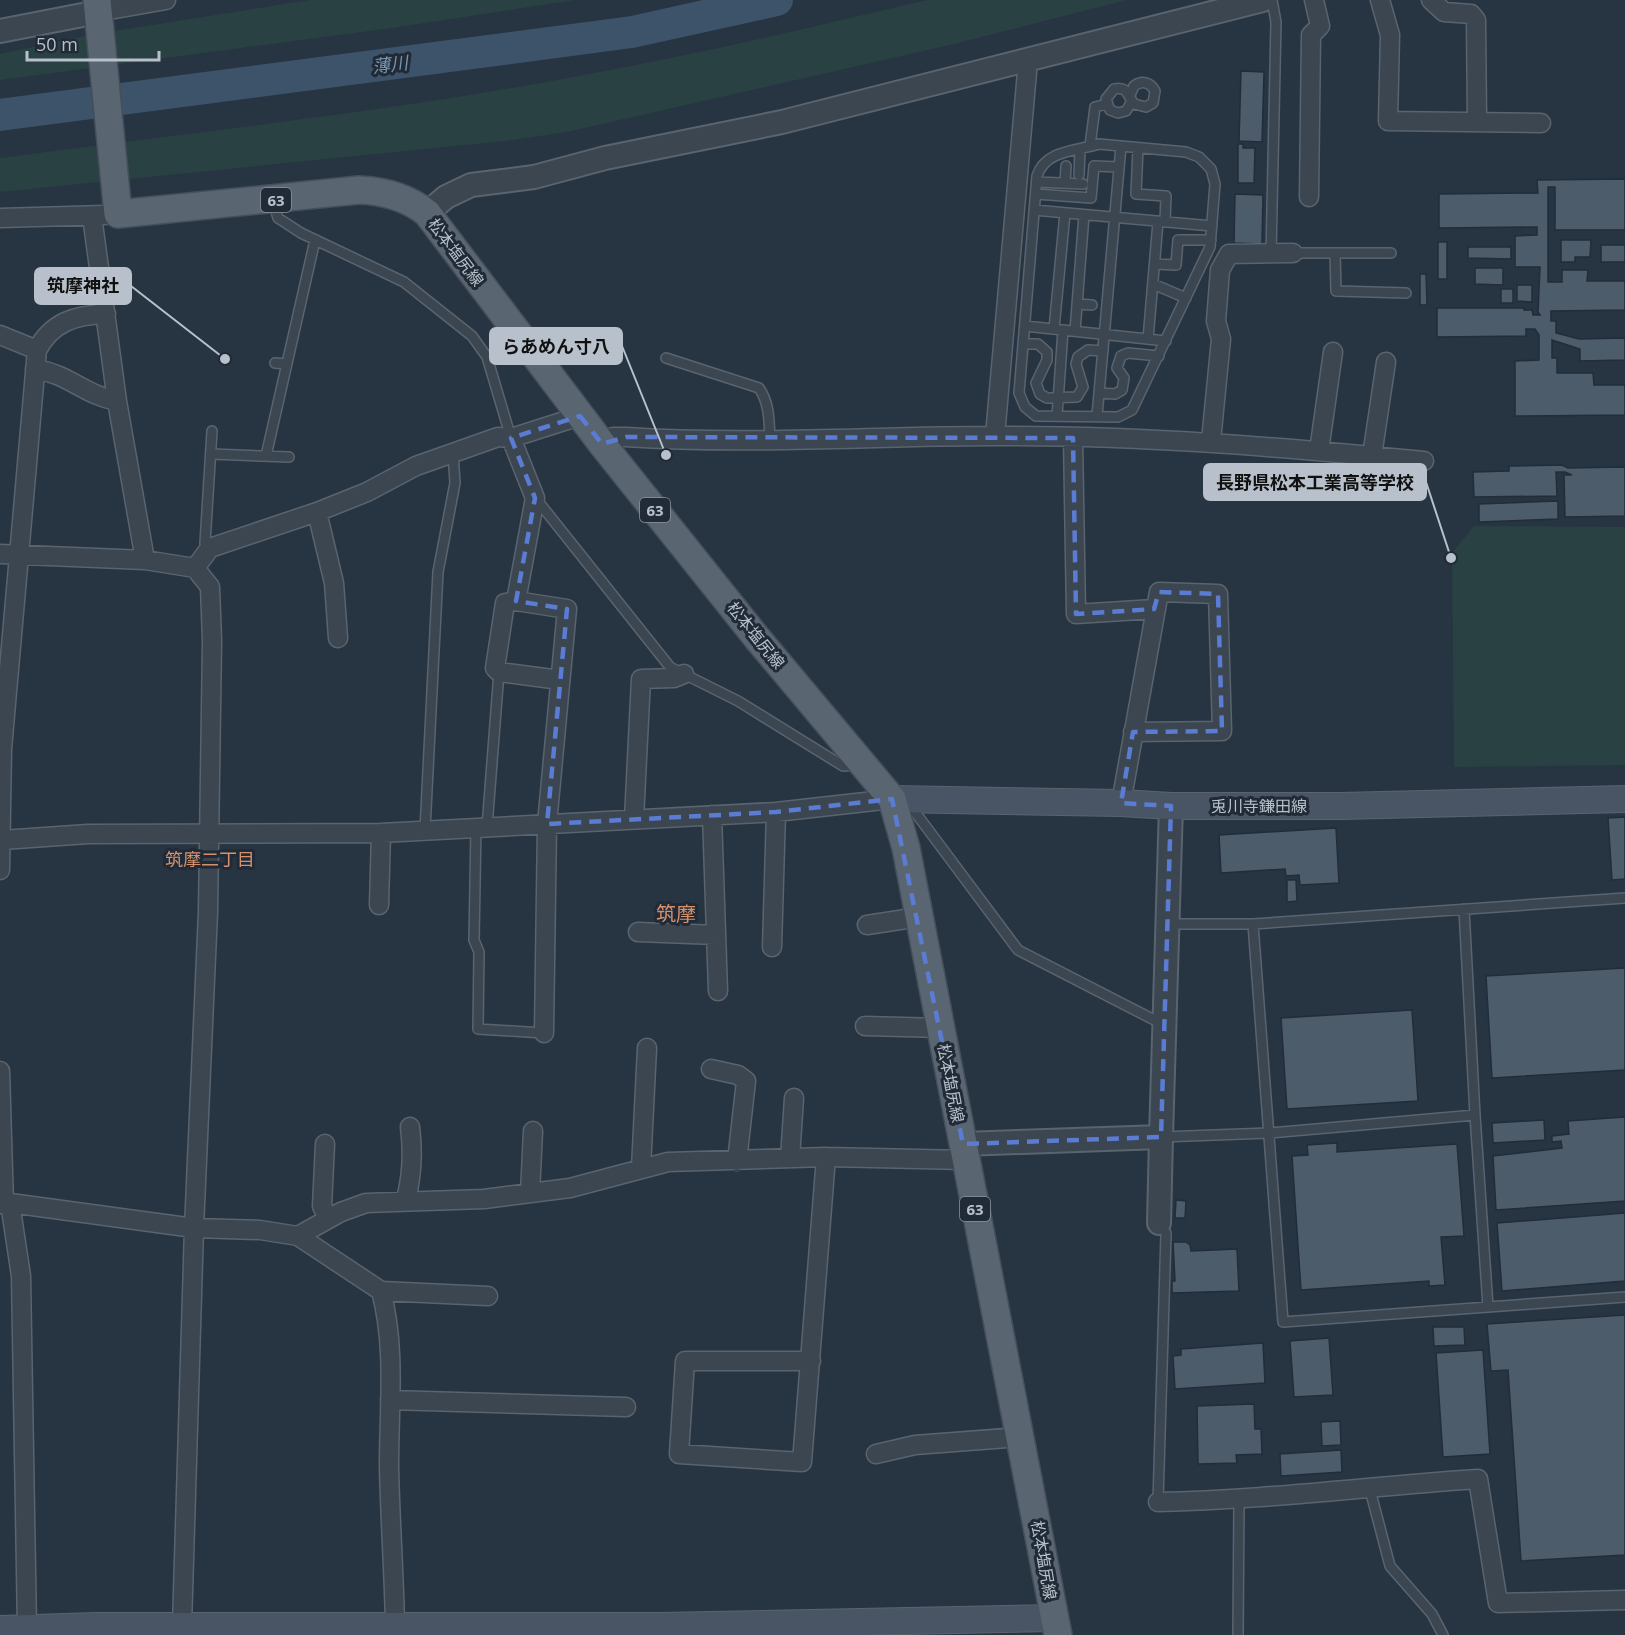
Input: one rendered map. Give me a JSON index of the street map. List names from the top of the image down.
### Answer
{
  "streets": {
    "main road": ["63", "松本塩尻線", "兎川寺鎌田線"]
  },
  "crossings": [
    ["松本塩尻線", "兎川寺鎌田線"]
  ],
  "districts": ["筑摩二丁目", "筑摩"],
  "water": ["薄川"],
  "places": ["筑摩神社", "らあめん寸八", "長野県松本工業高等学校"],
  "scale_bar": "50 m"
}
